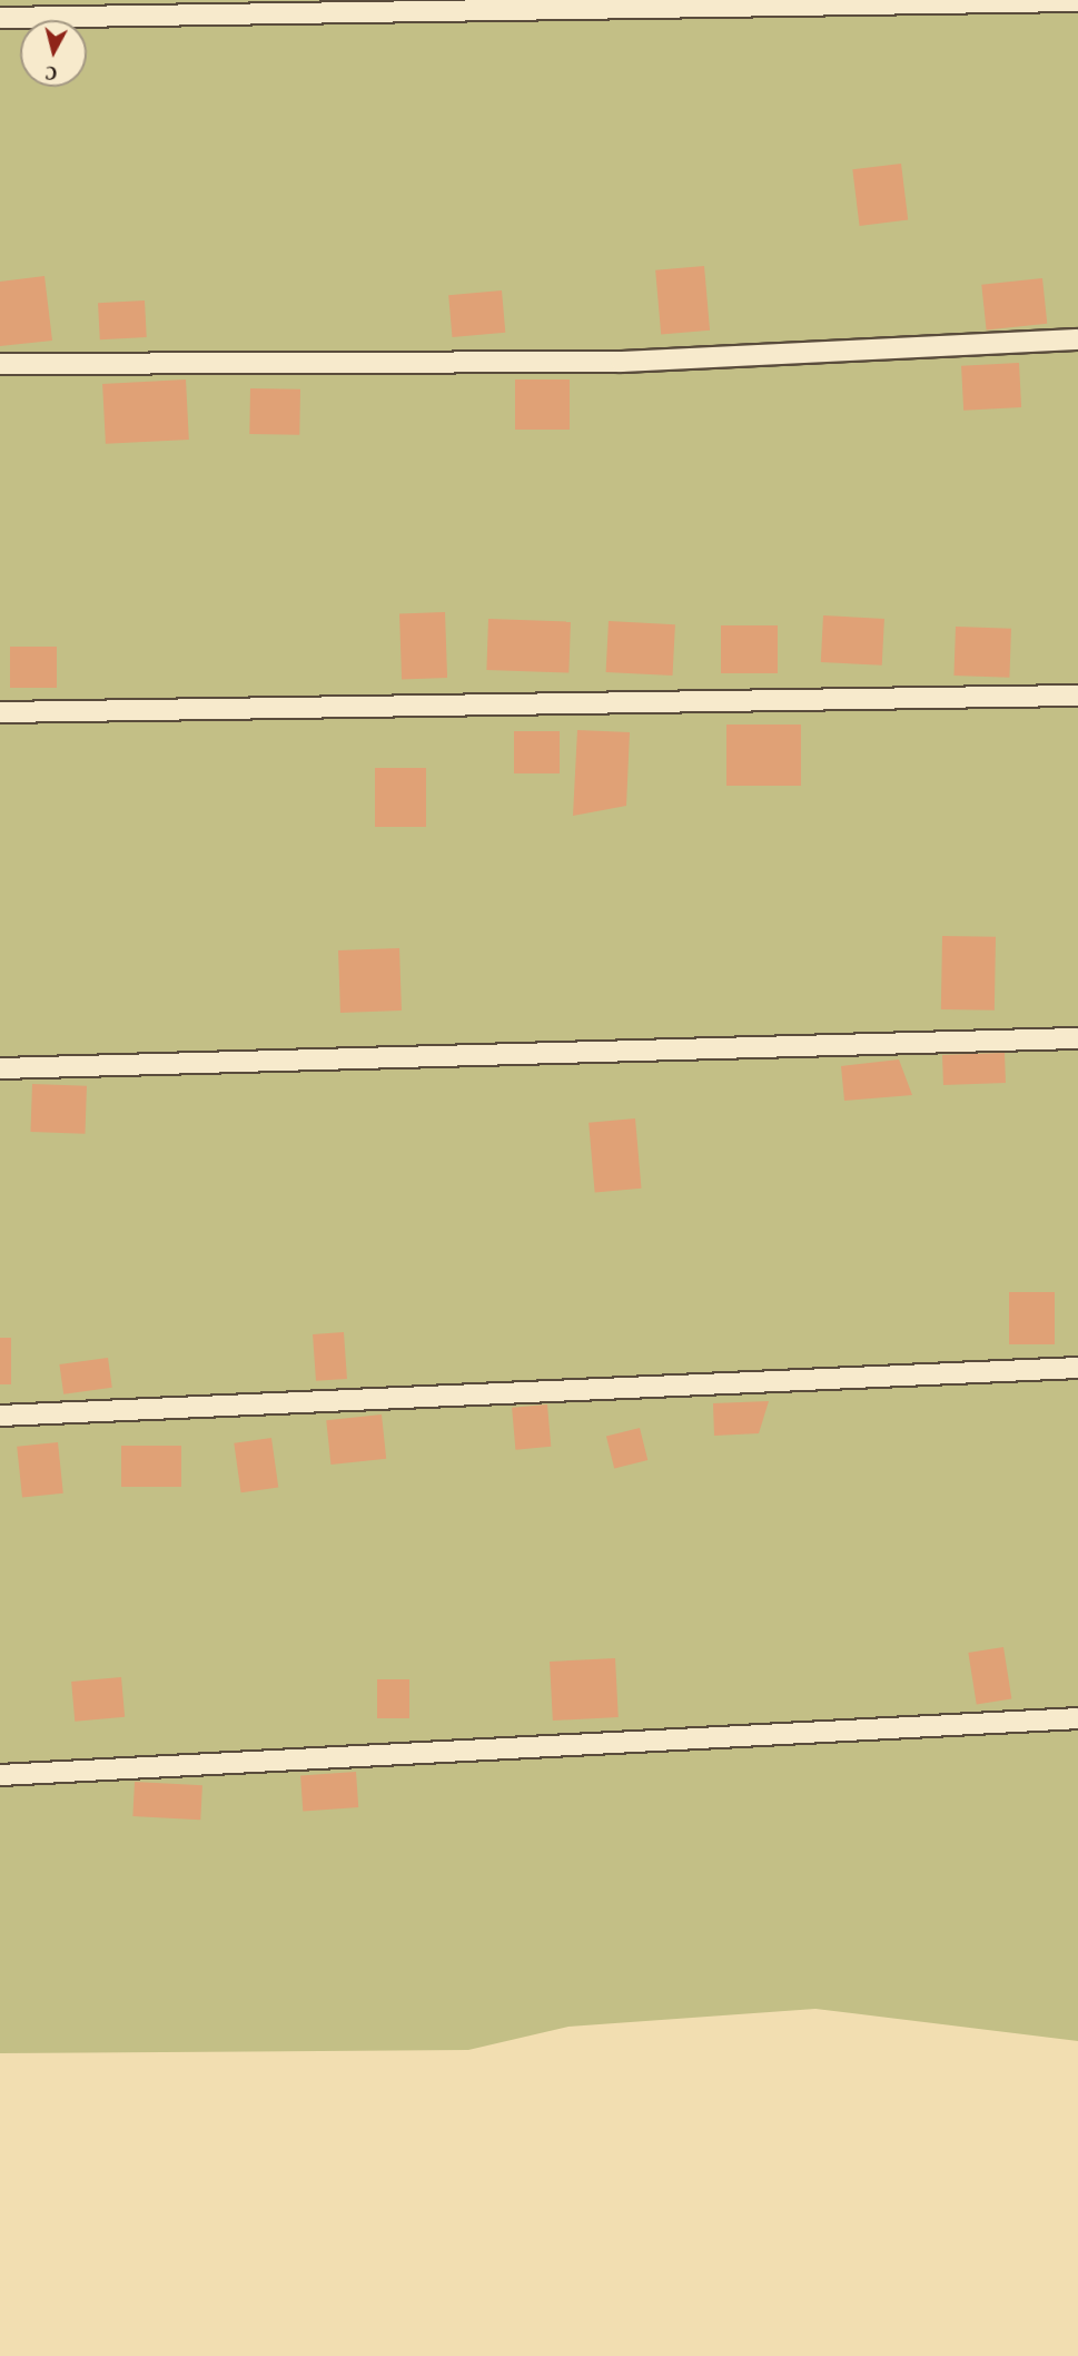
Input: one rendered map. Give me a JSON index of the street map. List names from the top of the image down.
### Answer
{
  "north": "bottom"
}
